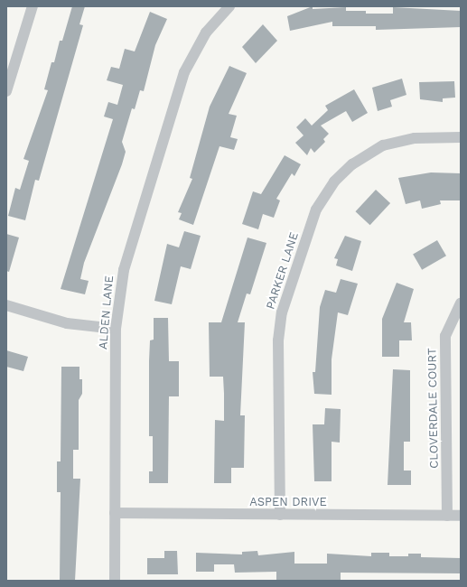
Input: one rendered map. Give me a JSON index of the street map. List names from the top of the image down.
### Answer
{
  "streets": {
    "street": [
      "PARKER LANE",
      "ALDEN LANE",
      "CLOVERDALE COURT",
      "ASPEN DRIVE"
    ]
  },
  "crossings": [
    ["PARKER LANE", "ASPEN DRIVE"],
    ["ALDEN LANE", "ASPEN DRIVE"],
    ["CLOVERDALE COURT", "ASPEN DRIVE"]
  ]
}
